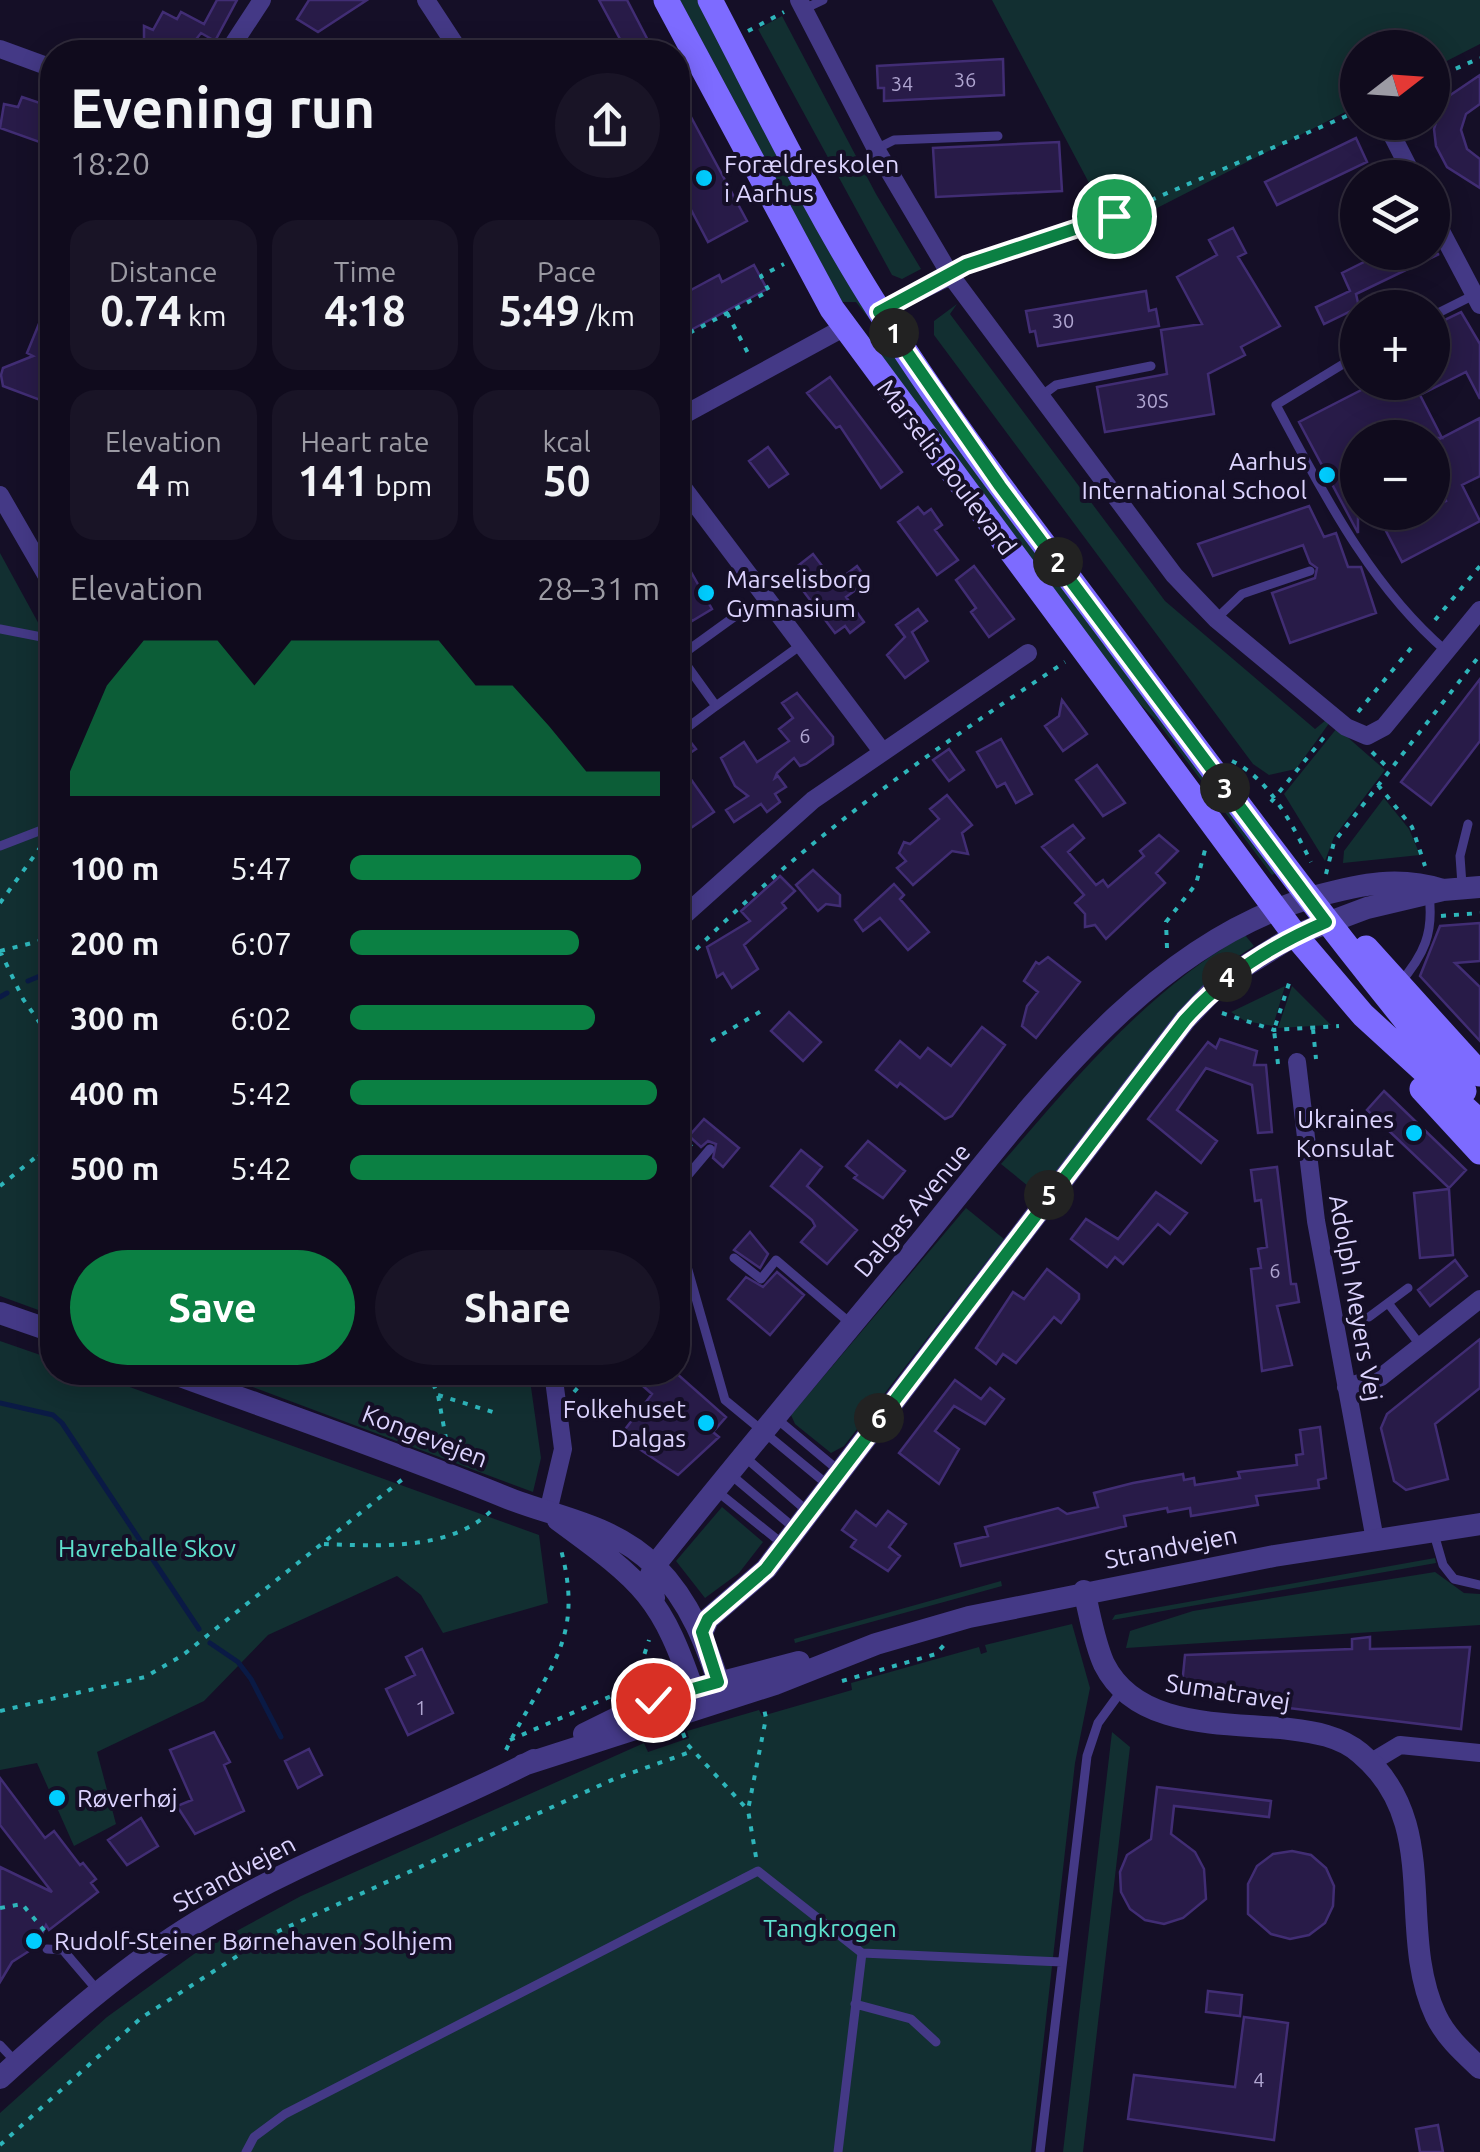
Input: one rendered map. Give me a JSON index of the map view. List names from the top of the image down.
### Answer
{
  "streets": {
    "main road": ["Marselis Boulevard"],
    "street": [
      "Dalgas Avenue",
      "Adolph Meyers Vej",
      "Kongevejen",
      "Strandvejen",
      "Sumatravej"
    ]
  },
  "crossings": [
    ["Marselis Boulevard", "Dalgas Avenue"],
    ["Adolph Meyers Vej", "Strandvejen"]
  ],
  "parks": ["Havreballe Skov", "Tangkrogen"],
  "places": [
    "Forældreskolen i Aarhus",
    "Aarhus International School",
    "Marselisborg Gymnasium",
    "Ukraines Konsulat",
    "Folkehuset Dalgas",
    "Røverhøj",
    "Rudolf-Steiner Børnehaven Solhjem"
  ],
  "house_numbers": [
    "36",
    "34",
    "30",
    "30S",
    "6",
    "6",
    "1",
    "4"
  ],
  "north": "right",
  "page": {
    "map_buttons": ["+", "−"],
    "heading": ["Evening run", "18:20"],
    "stats": [
      ["Distance", "0.74 km"],
      ["Time", "4:18"],
      ["Pace", "5:49 /km"],
      ["Elevation", "4 m"],
      ["Heart rate", "141 bpm"],
      ["kcal", "50"]
    ],
    "pins": [
      "1",
      "2",
      "3",
      "4",
      "5",
      "6"
    ],
    "chart": ["Elevation", "28–31 m"],
    "list": [
      {
        "name": "100 m",
        "note": "5:47"
      },
      {
        "name": "200 m",
        "note": "6:07"
      },
      {
        "name": "300 m",
        "note": "6:02"
      },
      {
        "name": "400 m",
        "note": "5:42"
      },
      {
        "name": "500 m",
        "note": "5:42"
      }
    ],
    "buttons": ["Save", "Share"]
  }
}
